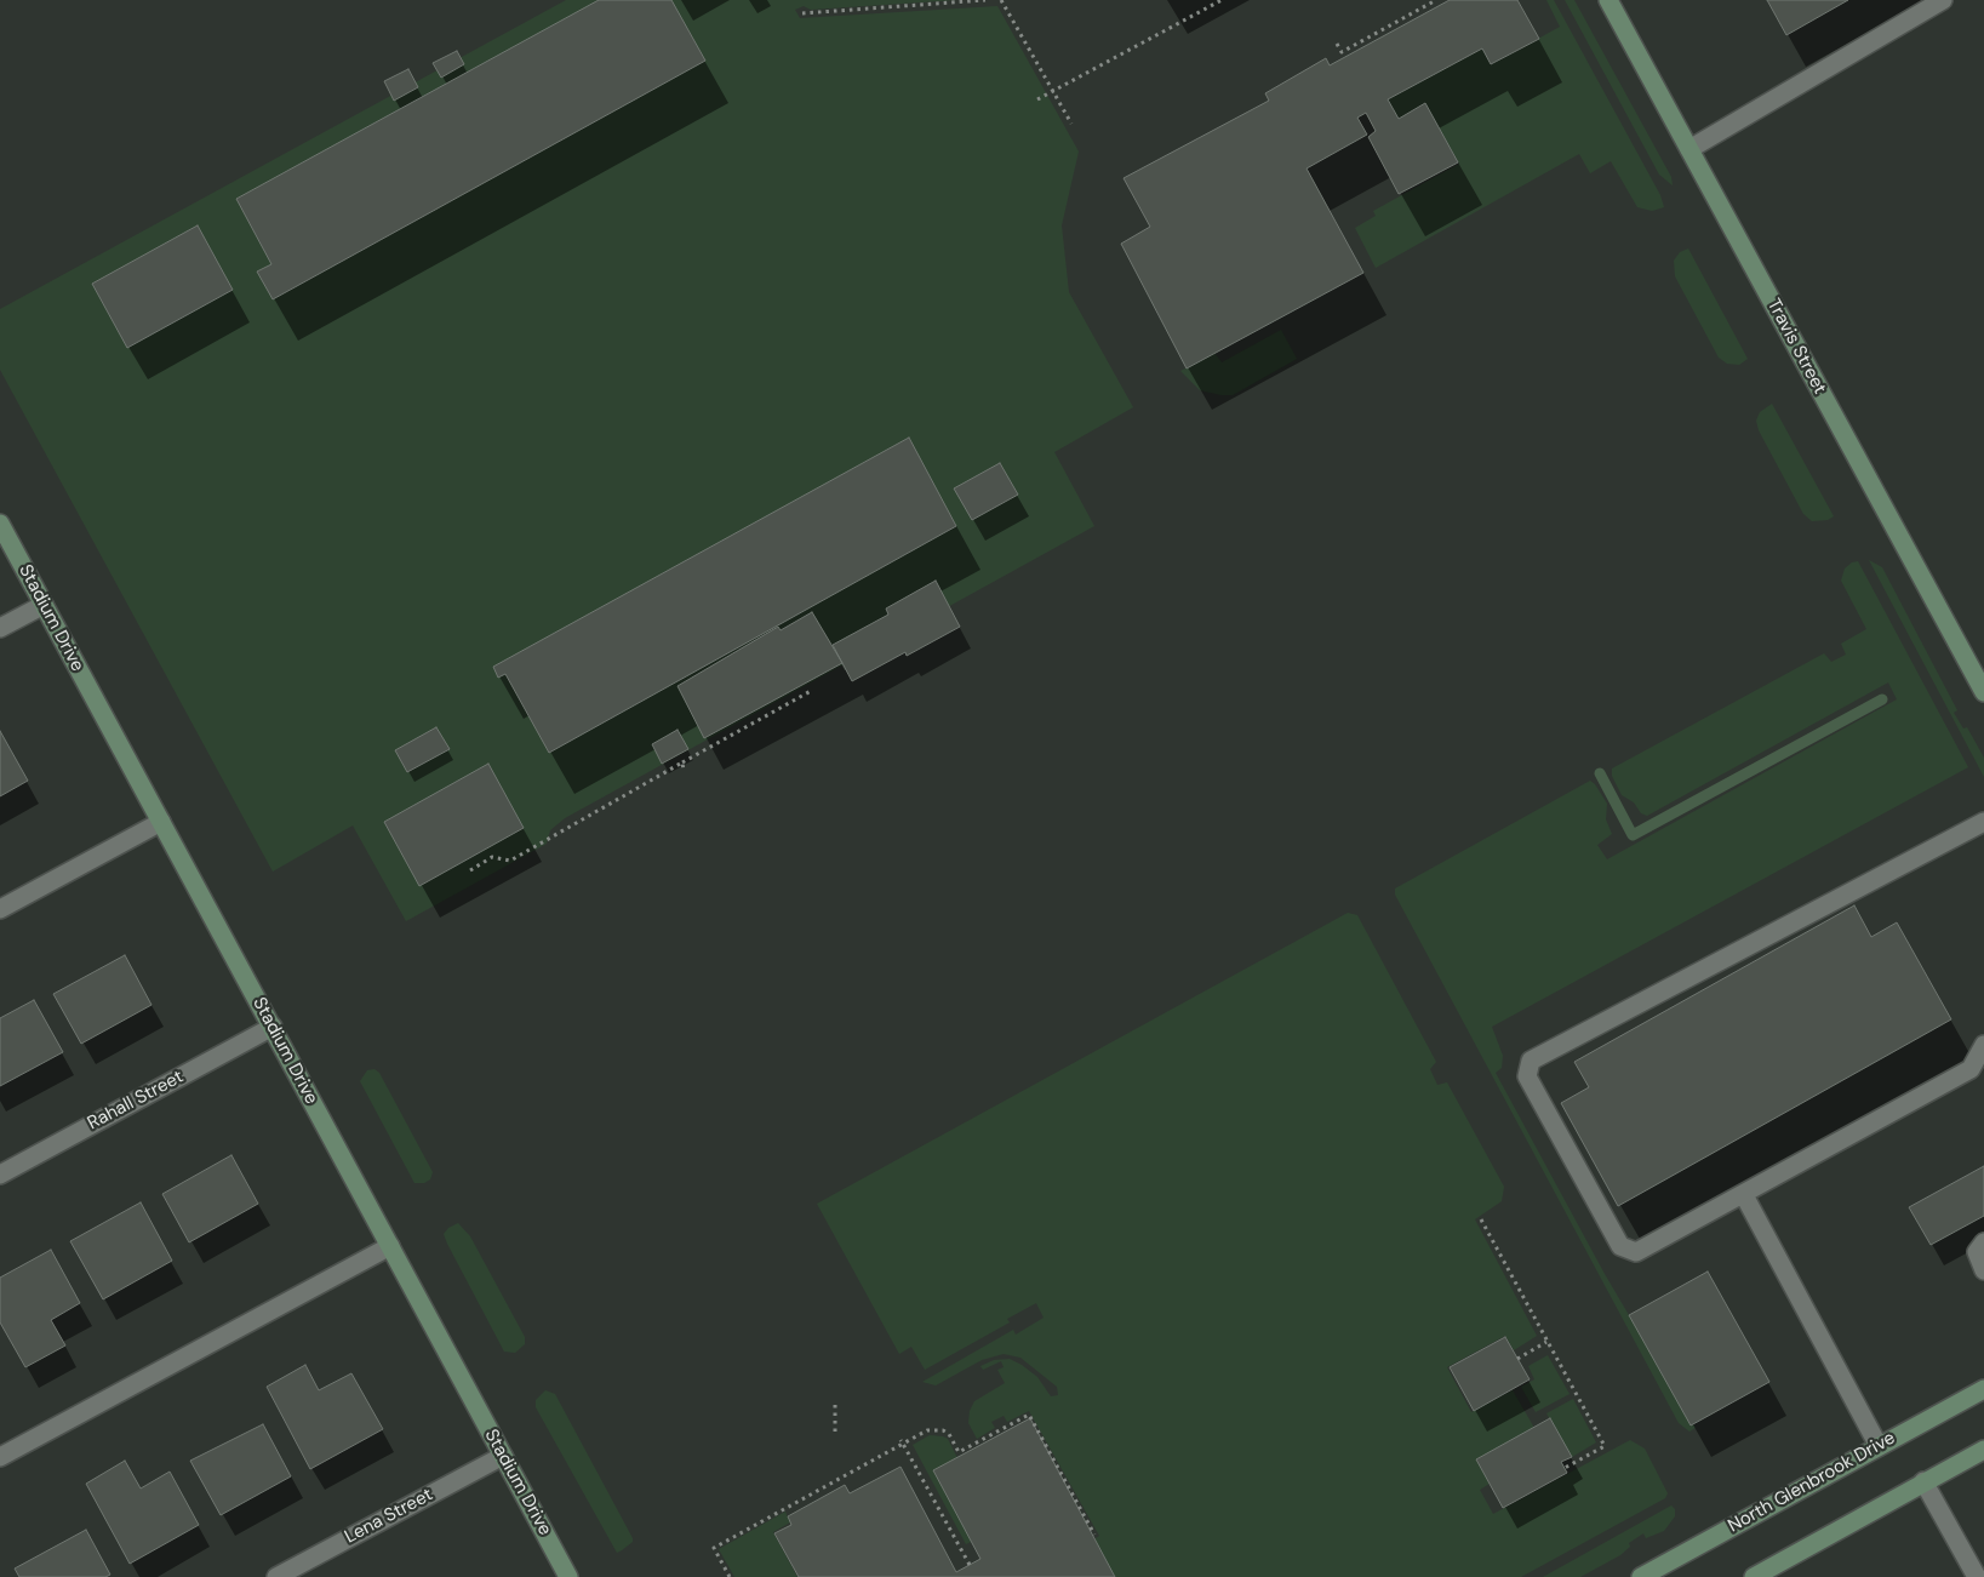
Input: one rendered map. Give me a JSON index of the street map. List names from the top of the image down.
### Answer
{
  "streets": {
    "street": [
      "Travis Street",
      "Stadium Drive",
      "Rahall Street",
      "North Glenbrook Drive",
      "Lena Street"
    ]
  },
  "crossings": [
    ["Stadium Drive", "Rahall Street"],
    ["Stadium Drive", "Lena Street"]
  ]
}
